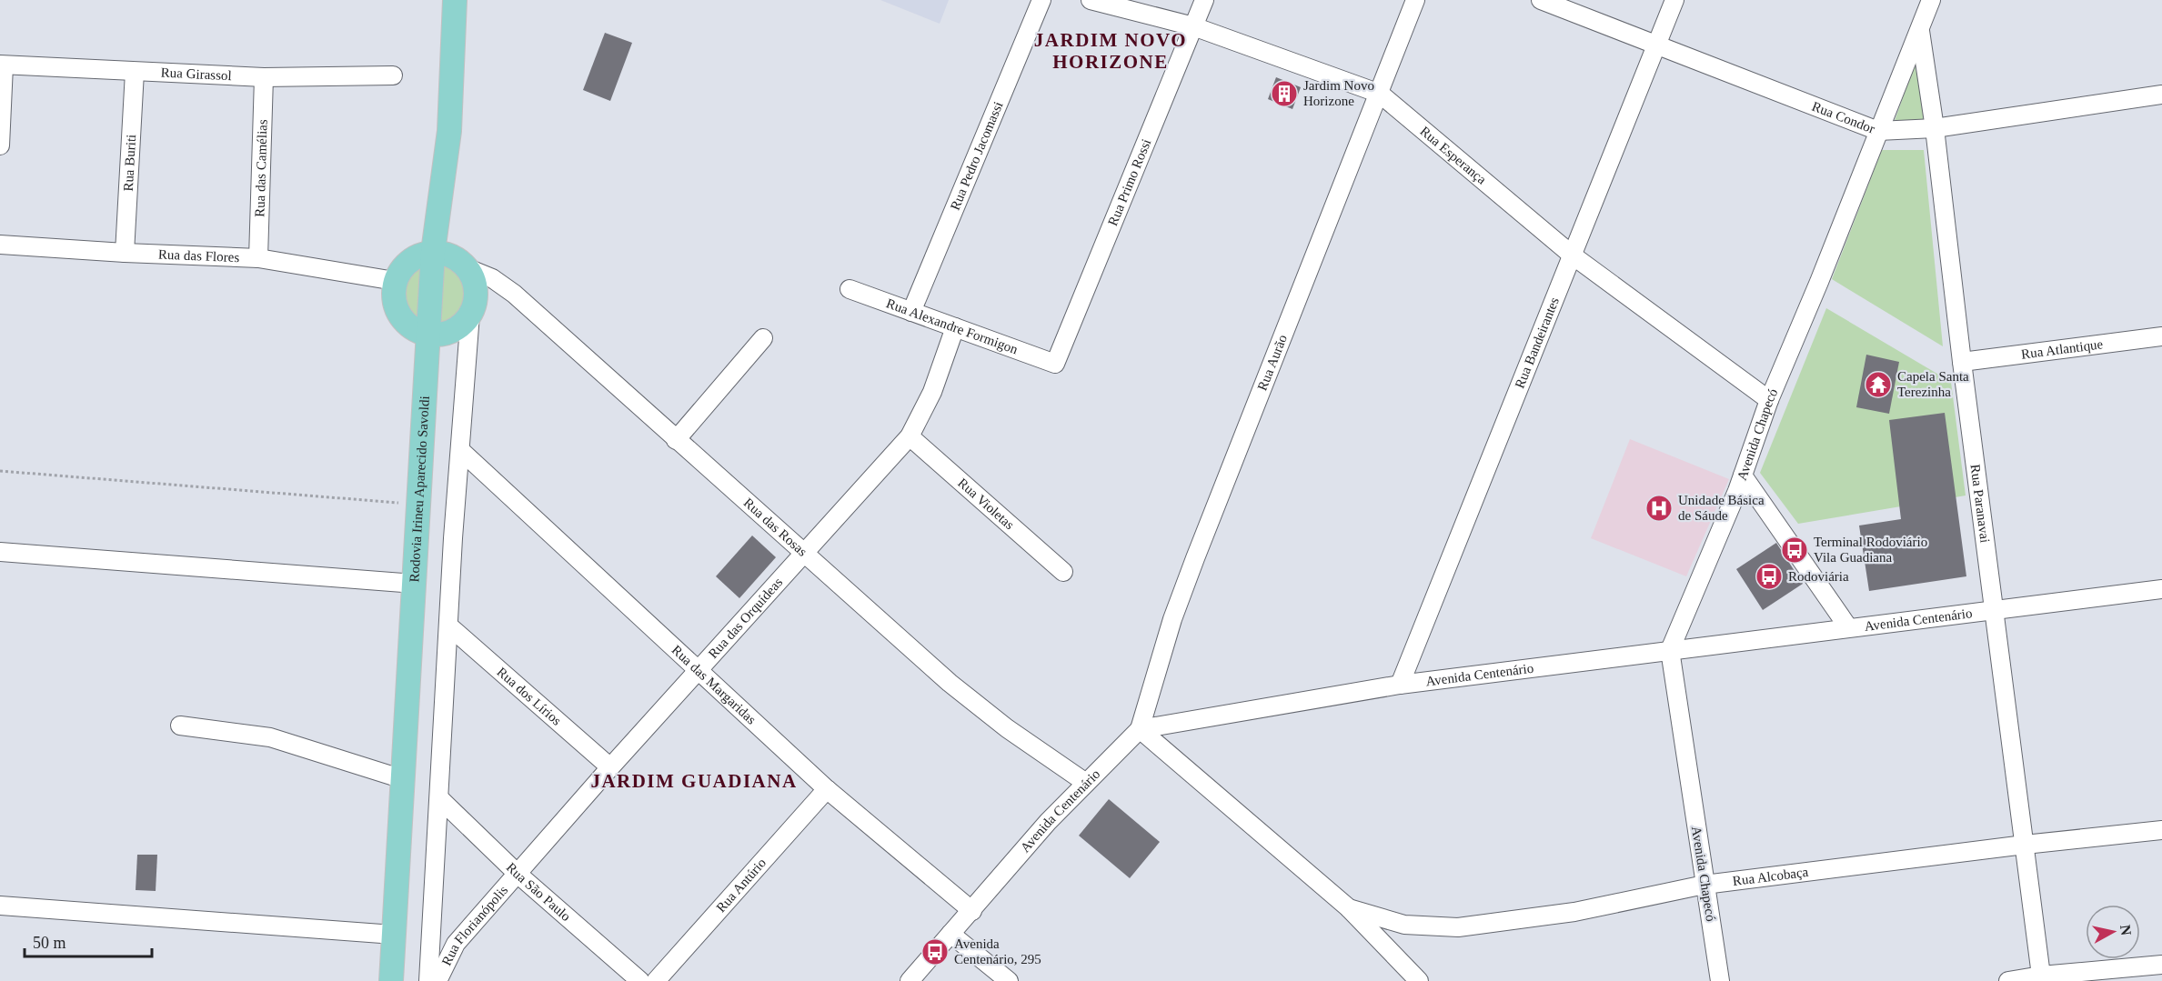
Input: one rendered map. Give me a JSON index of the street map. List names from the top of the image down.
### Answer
{
  "streets": {
    "main road": ["Rodovia Irineu Aparecido Savoldi"],
    "street": [
      "Rua Girassol",
      "Rua Condor",
      "Rua Pedro Jacomassi",
      "Rua Esperança",
      "Rua Buriti",
      "Rua das Camélias",
      "Rua Primo Rossi",
      "Rua das Flores",
      "Rua Alexandre Formigon",
      "Rua Bandeirantes",
      "Rua Atlantique",
      "Rua Aurão",
      "Avenida Chapecó",
      "Rua Paranavai",
      "Rua Violetas",
      "Rua das Rosas",
      "Rua das Orquídeas",
      "Avenida Centenário",
      "Rua das Margaridas",
      "Rua dos Lírios",
      "Rua Alcobaça",
      "Rua Antúrio",
      "Rua São Paulo",
      "Rua Florianópolis"
    ]
  },
  "crossings": [
    ["Rua Girassol", "Rua Buriti"],
    ["Rua Girassol", "Rua das Camélias"],
    ["Rua Condor", "Rua Bandeirantes"],
    ["Rua Condor", "Avenida Chapecó"],
    ["Rua Condor", "Rua Paranavai"],
    ["Rua Pedro Jacomassi", "Rua Alexandre Formigon"],
    ["Rua Esperança", "Rua Primo Rossi"],
    ["Rua Esperança", "Rua Bandeirantes"],
    ["Rua Esperança", "Rua Aurão"],
    ["Rua Esperança", "Avenida Chapecó"],
    ["Rua Buriti", "Rua das Flores"],
    ["Rua das Camélias", "Rua das Flores"],
    ["Rua Primo Rossi", "Rua Alexandre Formigon"],
    ["Rua Alexandre Formigon", "Rua das Orquídeas"],
    ["Rua Bandeirantes", "Avenida Centenário"],
    ["Rua Atlantique", "Rua Paranavai"],
    ["Rua Aurão", "Avenida Centenário"],
    ["Avenida Chapecó", "Rua Paranavai"],
    ["Avenida Chapecó", "Avenida Centenário"],
    ["Avenida Chapecó", "Rua Alcobaça"],
    ["Rua Paranavai", "Avenida Centenário"],
    ["Rua Paranavai", "Rua Alcobaça"],
    ["Rua Violetas", "Rua das Orquídeas"],
    ["Rua das Rosas", "Rua das Orquídeas"],
    ["Rua das Rosas", "Avenida Centenário"],
    ["Rua das Orquídeas", "Rua das Margaridas"],
    ["Rua das Orquídeas", "Rua dos Lírios"],
    ["Rua das Orquídeas", "Rua São Paulo"],
    ["Rua das Orquídeas", "Rua Florianópolis"],
    ["Avenida Centenário", "Rua das Margaridas"],
    ["Rua das Margaridas", "Rua Antúrio"],
    ["Rua São Paulo", "Rua Florianópolis"]
  ],
  "districts": ["JARDIM NOVO HORIZONE", "JARDIM GUADIANA"],
  "places": {
    "building": ["Jardim Novo Horizone"],
    "temple": ["Capela Santa Terezinha"],
    "hospital": ["Unidade Básica de Sáude"],
    "bus stop": ["Terminal Rodoviário Vila Guadiana", "Rodoviária", "Avenida Centenário, 295"]
  },
  "scale_bar": "50 m",
  "north": "right"
}
